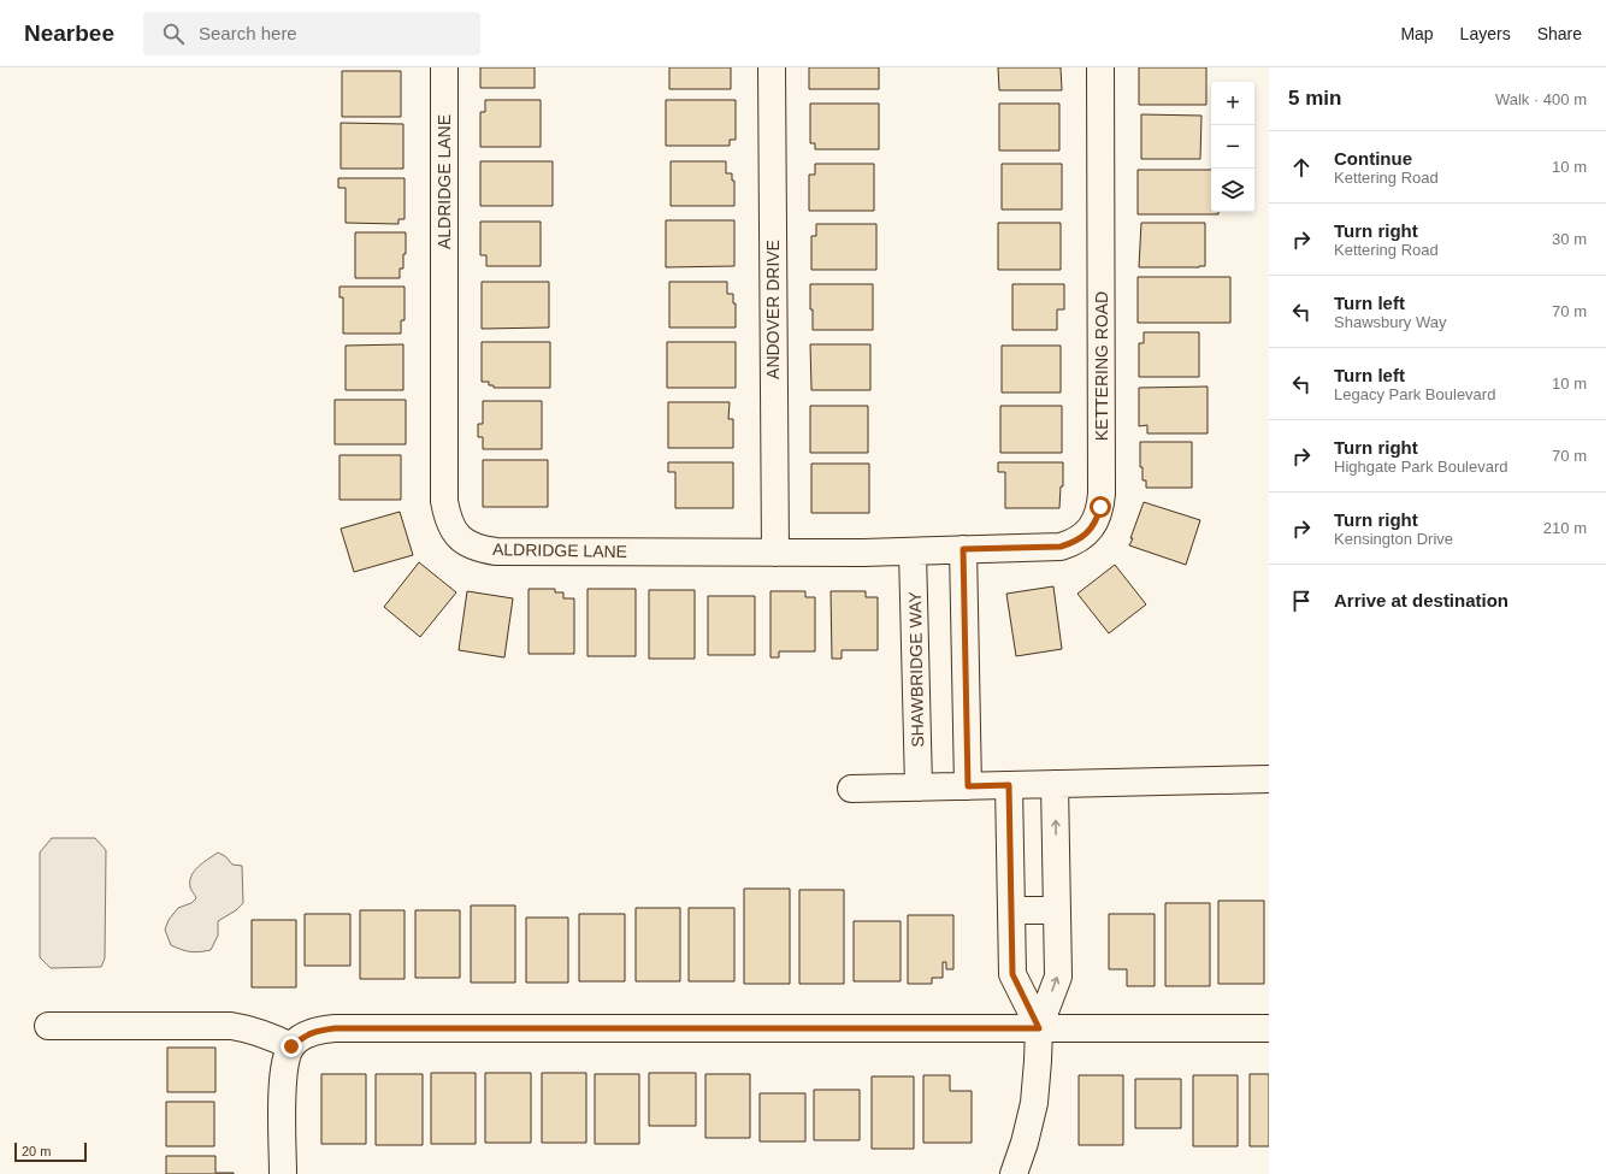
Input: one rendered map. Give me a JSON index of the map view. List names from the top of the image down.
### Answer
{
  "streets": {
    "street": [
      "ALDRIDGE LANE",
      "ANDOVER DRIVE",
      "KETTERING ROAD",
      "SHAWBRIDGE WAY"
    ]
  },
  "crossings": [
    ["ALDRIDGE LANE", "ANDOVER DRIVE"],
    ["ALDRIDGE LANE", "KETTERING ROAD"],
    ["ALDRIDGE LANE", "SHAWBRIDGE WAY"]
  ],
  "scale_bar": "20 m",
  "page": {
    "header": "Nearbee",
    "search": "Search here",
    "nav": ["Map", "Layers", "Share"],
    "heading": ["5 min", "Walk · 400 m"],
    "map_buttons": ["+", "−"],
    "list": [
      ["Continue", "Kettering Road", "10 m"],
      ["Turn right", "Kettering Road", "30 m"],
      ["Turn left", "Shawsbury Way", "70 m"],
      ["Turn left", "Legacy Park Boulevard", "10 m"],
      ["Turn right", "Highgate Park Boulevard", "70 m"],
      ["Turn right", "Kensington Drive", "210 m"],
      "Arrive at destination"
    ],
    "scale": "20 m"
  }
}
